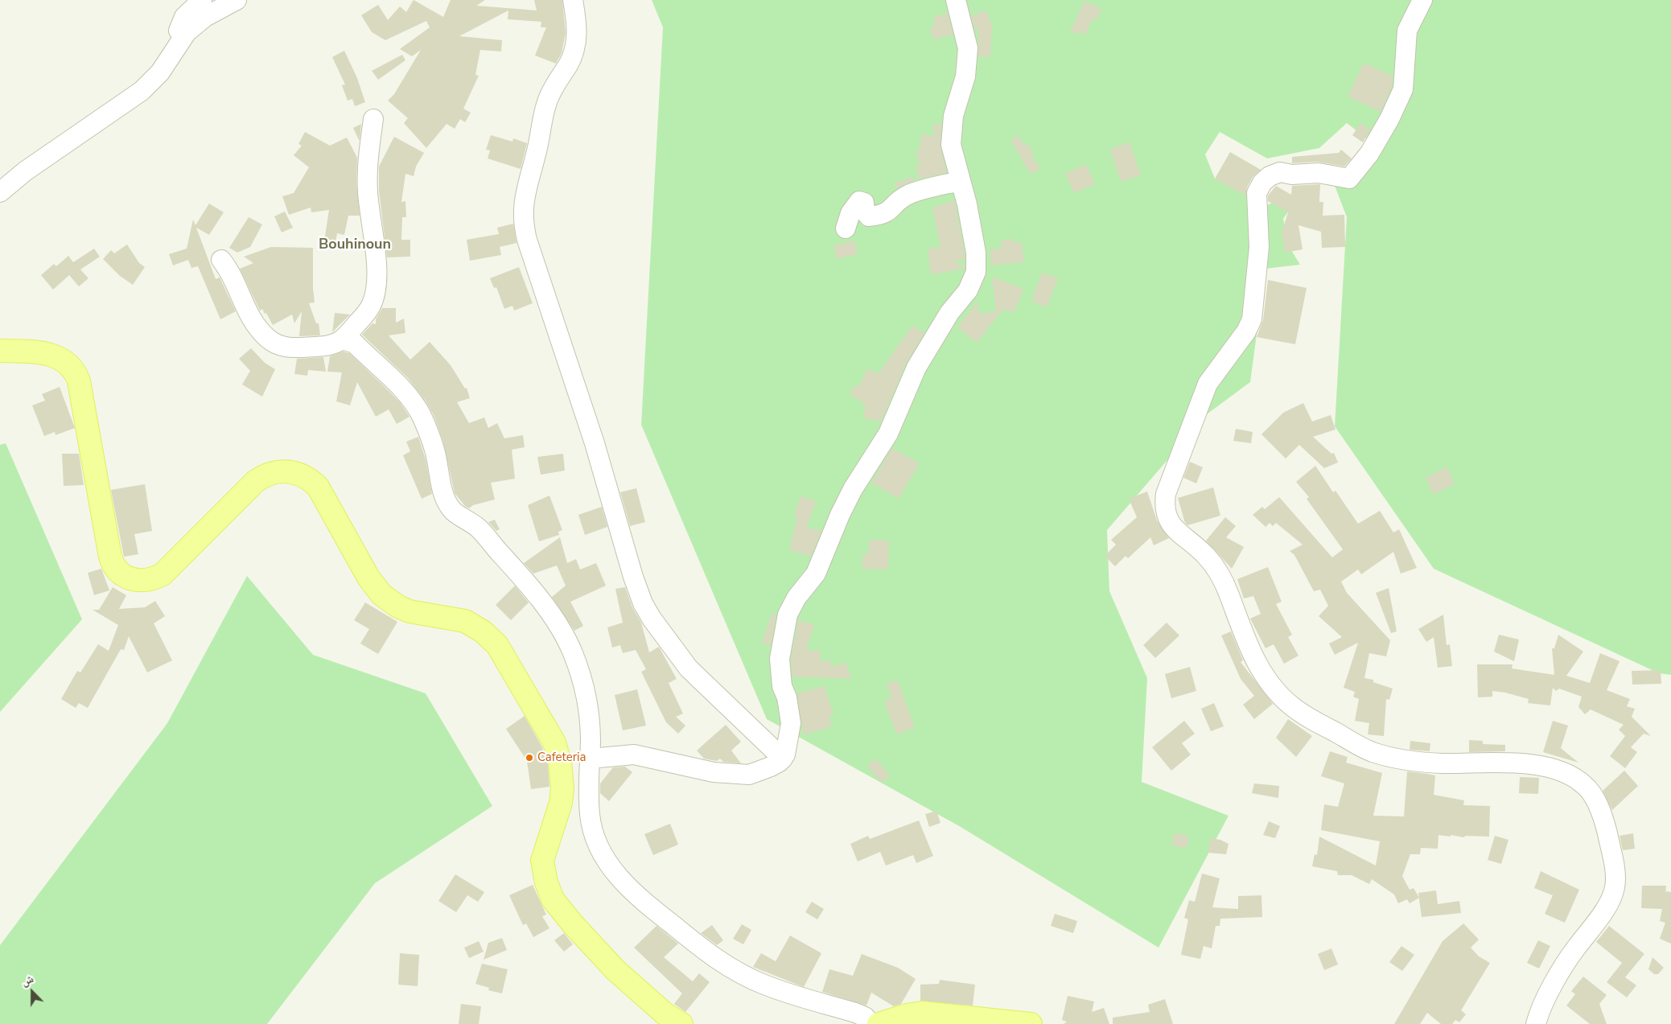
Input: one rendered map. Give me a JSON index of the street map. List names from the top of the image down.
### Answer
{
  "districts": ["Bouhinoun"],
  "places": ["Cafeteria"],
  "north": "top"
}
